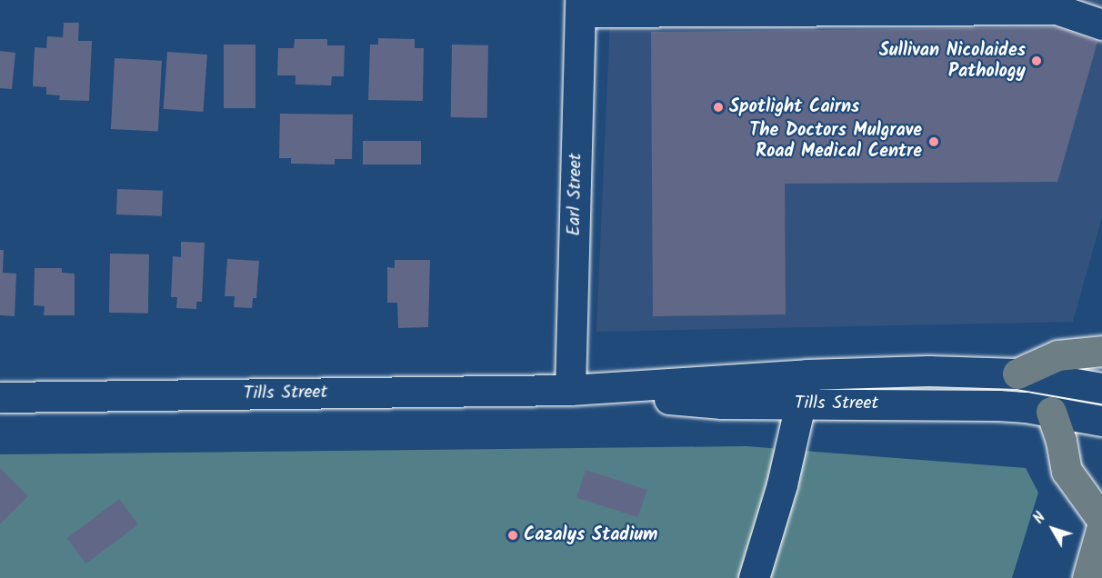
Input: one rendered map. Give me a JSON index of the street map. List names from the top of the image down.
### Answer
{
  "streets": {
    "street": ["Earl Street", "Tills Street"]
  },
  "crossings": [
    ["Earl Street", "Tills Street"]
  ],
  "places": [
    "Sullivan Nicolaides Pathology",
    "Spotlight Cairns",
    "The Doctors Mulgrave Road Medical Centre",
    "Cazalys Stadium"
  ],
  "north": "top left"
}
